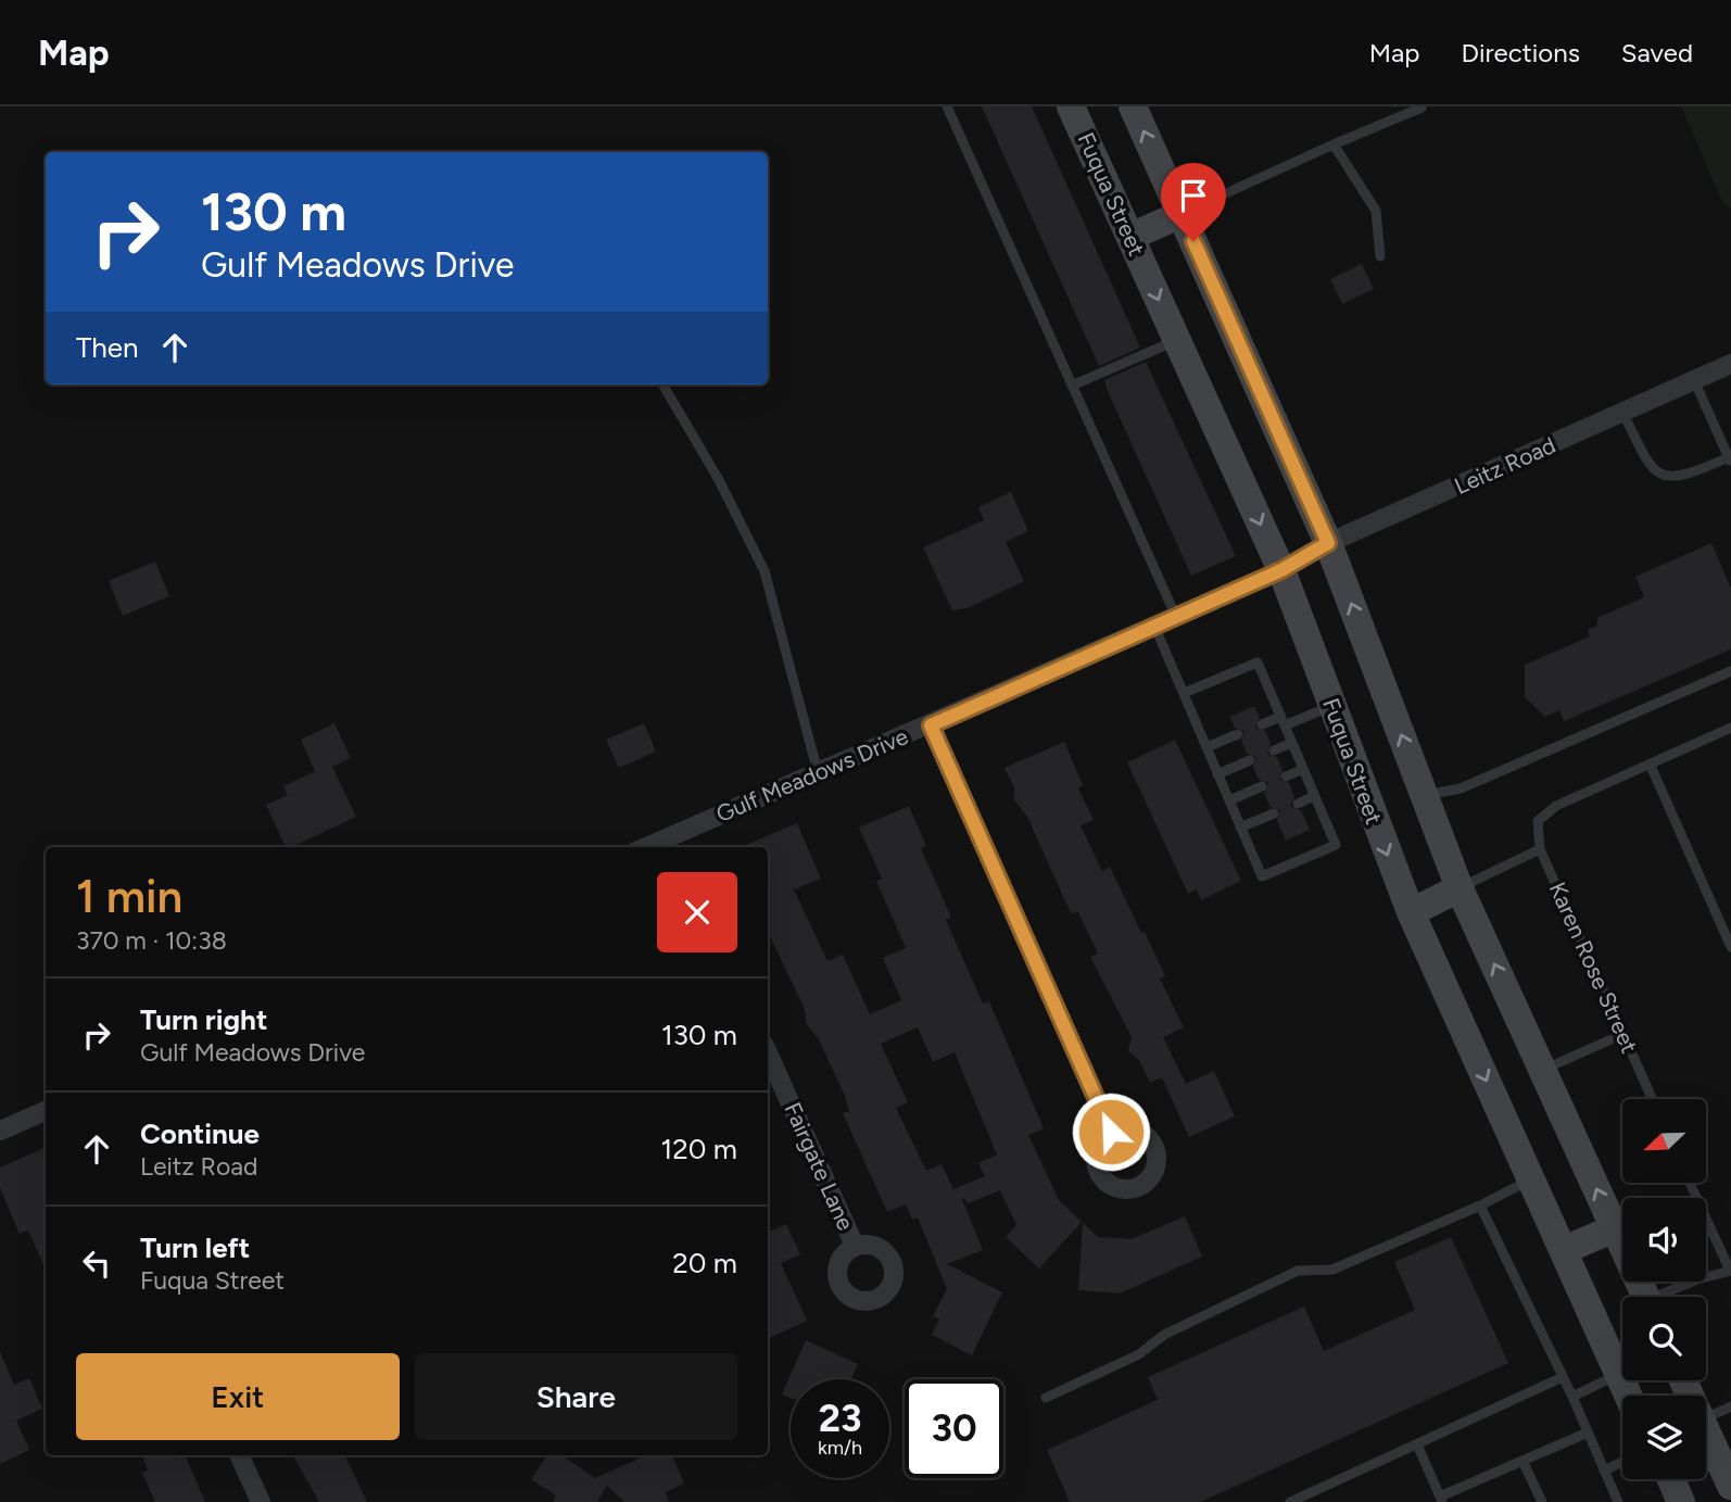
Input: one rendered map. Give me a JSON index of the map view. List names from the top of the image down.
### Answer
{
  "streets": {
    "main road": ["Fuqua Street"],
    "street": ["Leitz Road", "Gulf Meadows Drive", "Fairgate Lane"],
    "lane": ["Karen Rose Street"]
  },
  "crossings": [
    ["Fuqua Street", "Leitz Road"],
    ["Fuqua Street", "Gulf Meadows Drive"],
    ["Leitz Road", "Gulf Meadows Drive"]
  ],
  "north": "bottom left",
  "page": {
    "header": "Map",
    "nav": ["Map", "Directions", "Saved"],
    "turn": ["130 m", "Gulf Meadows Drive"],
    "then": "Then",
    "heading": ["1 min", "370 m · 10:38"],
    "list": [
      {
        "name": "Turn right",
        "note": "Gulf Meadows Drive",
        "value": "130 m"
      },
      {
        "name": "Continue",
        "note": "Leitz Road",
        "value": "120 m"
      },
      {
        "name": "Turn left",
        "note": "Fuqua Street",
        "value": "20 m"
      }
    ],
    "buttons": ["Exit", "Share"],
    "speed": "23 km/h",
    "limit": "30"
  }
}
